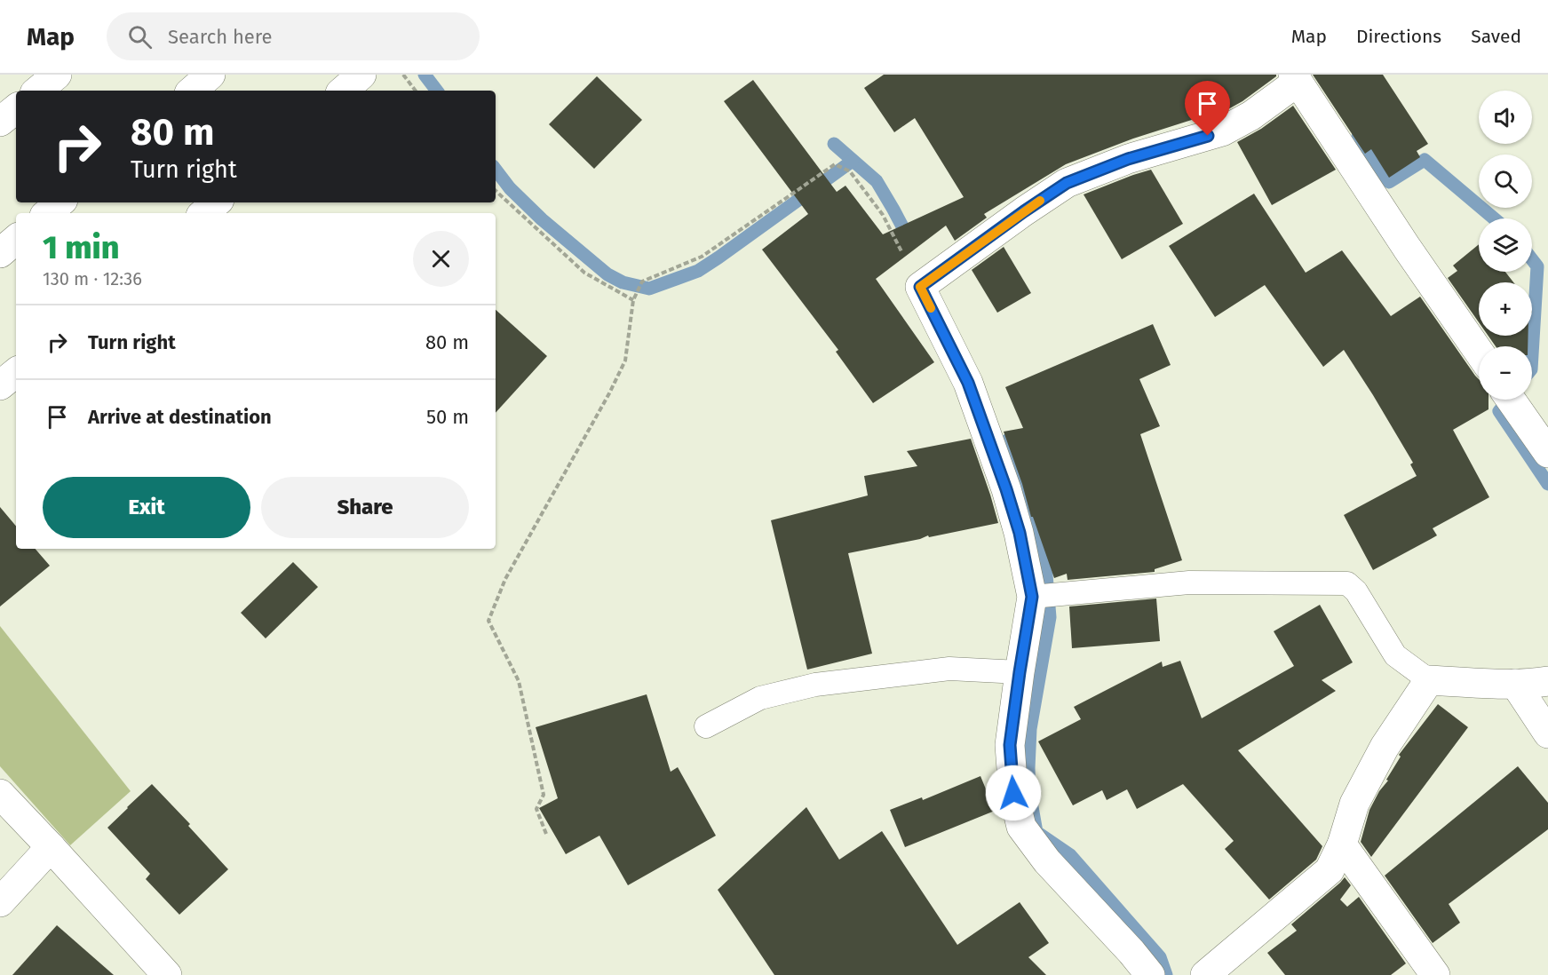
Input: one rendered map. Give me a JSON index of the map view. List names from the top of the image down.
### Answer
{
  "page": {
    "header": "Map",
    "search": "Search here",
    "nav": ["Map", "Directions", "Saved"],
    "map_buttons": ["+", "−"],
    "turn": ["80 m", "Turn right"],
    "heading": ["1 min", "130 m · 12:36"],
    "list": [
      {
        "name": "Turn right",
        "value": "80 m"
      },
      {
        "name": "Arrive at destination",
        "value": "50 m"
      }
    ],
    "buttons": ["Exit", "Share"]
  }
}
